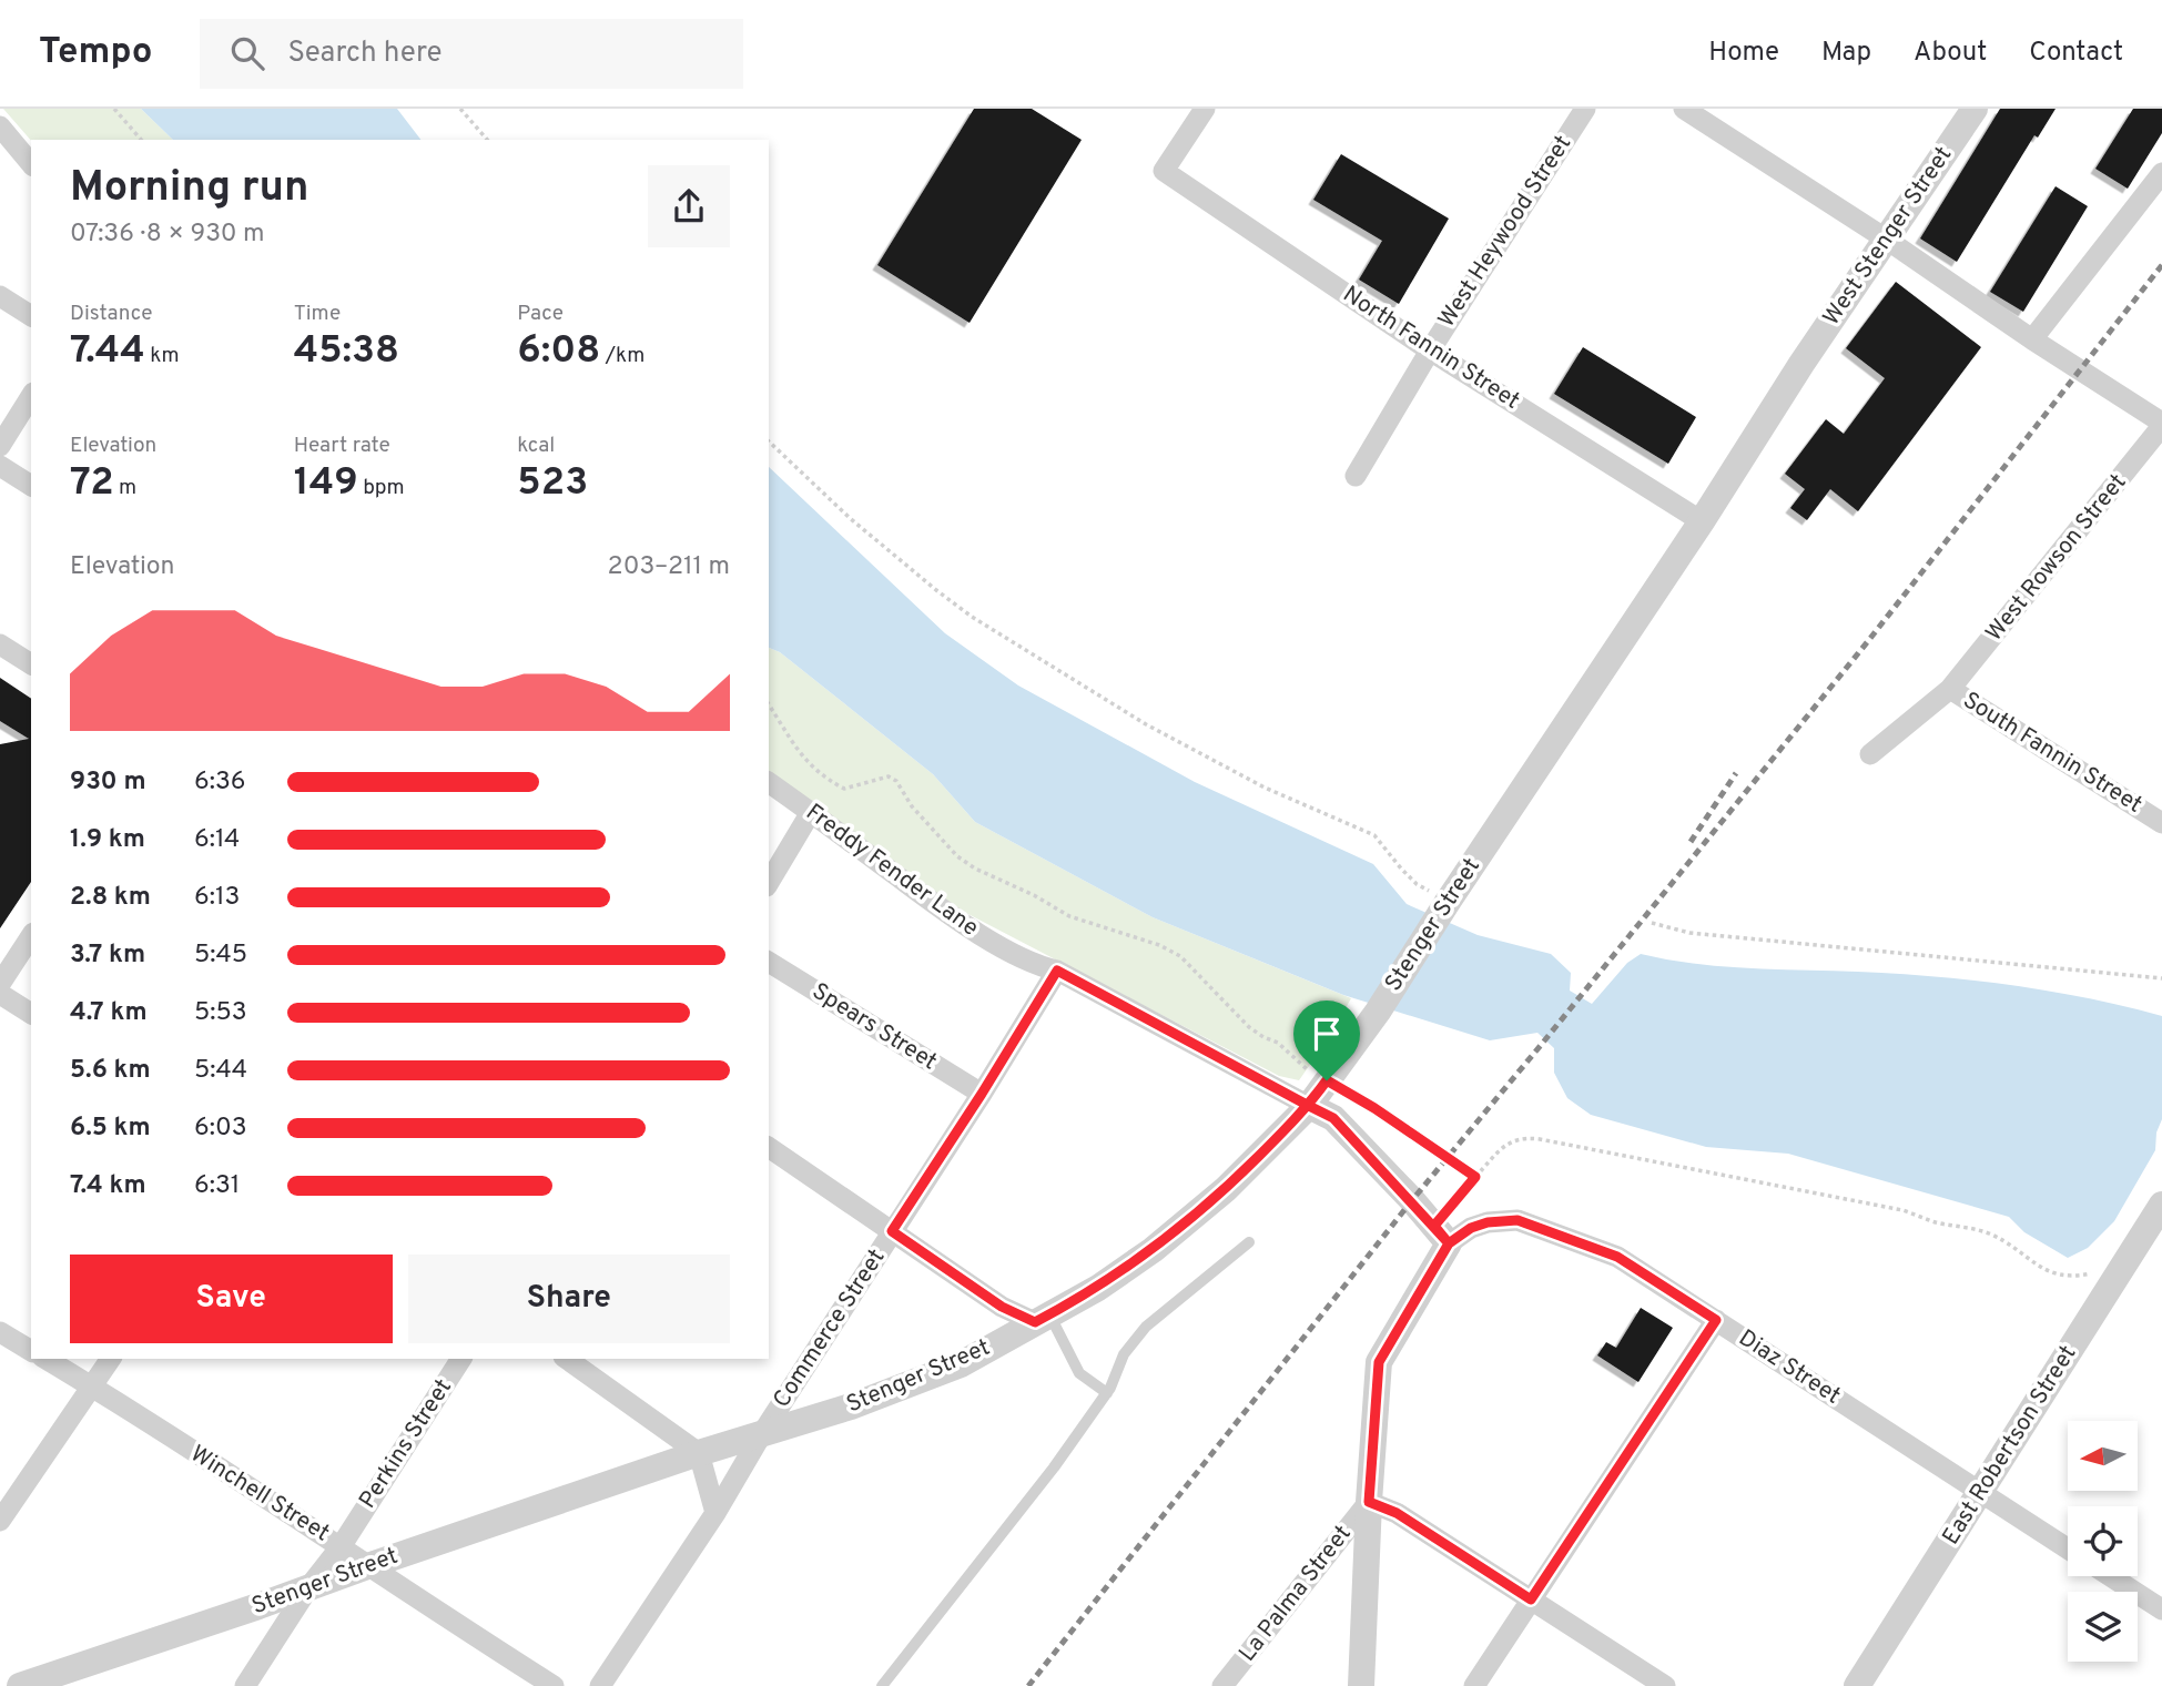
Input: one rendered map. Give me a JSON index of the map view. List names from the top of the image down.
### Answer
{
  "streets": {
    "street": [
      "West Heywood Street",
      "West Stenger Street",
      "North Fannin Street",
      "West Rowson Street",
      "South Fannin Street",
      "Freddy Fender Lane",
      "Stenger Street",
      "Spears Street",
      "Commerce Street",
      "Diaz Street",
      "Perkins Street",
      "East Robertson Street",
      "Winchell Street",
      "La Palma Street"
    ]
  },
  "crossings": [
    ["West Heywood Street", "North Fannin Street"],
    ["West Stenger Street", "Stenger Street"],
    ["North Fannin Street", "Stenger Street"],
    ["West Rowson Street", "South Fannin Street"],
    ["Freddy Fender Lane", "Stenger Street"],
    ["Freddy Fender Lane", "Commerce Street"],
    ["Freddy Fender Lane", "Diaz Street"],
    ["Stenger Street", "Commerce Street"],
    ["Stenger Street", "Perkins Street"],
    ["Stenger Street", "Winchell Street"],
    ["Spears Street", "Commerce Street"],
    ["Diaz Street", "East Robertson Street"],
    ["Perkins Street", "Winchell Street"]
  ],
  "north": "left",
  "page": {
    "header": "Tempo",
    "search": "Search here",
    "nav": [
      "Home",
      "Map",
      "About",
      "Contact"
    ],
    "heading": ["Morning run", "07:36 · 8 × 930 m"],
    "stats": [
      ["Distance", "7.44 km"],
      ["Time", "45:38"],
      ["Pace", "6:08 /km"],
      ["Elevation", "72 m"],
      ["Heart rate", "149 bpm"],
      ["kcal", "523"]
    ],
    "chart": ["Elevation", "203–211 m"],
    "list": [
      {
        "name": "930 m",
        "note": "6:36"
      },
      {
        "name": "1.9 km",
        "note": "6:14"
      },
      {
        "name": "2.8 km",
        "note": "6:13"
      },
      {
        "name": "3.7 km",
        "note": "5:45"
      },
      {
        "name": "4.7 km",
        "note": "5:53"
      },
      {
        "name": "5.6 km",
        "note": "5:44"
      },
      {
        "name": "6.5 km",
        "note": "6:03"
      },
      {
        "name": "7.4 km",
        "note": "6:31"
      }
    ],
    "buttons": ["Save", "Share"]
  }
}
